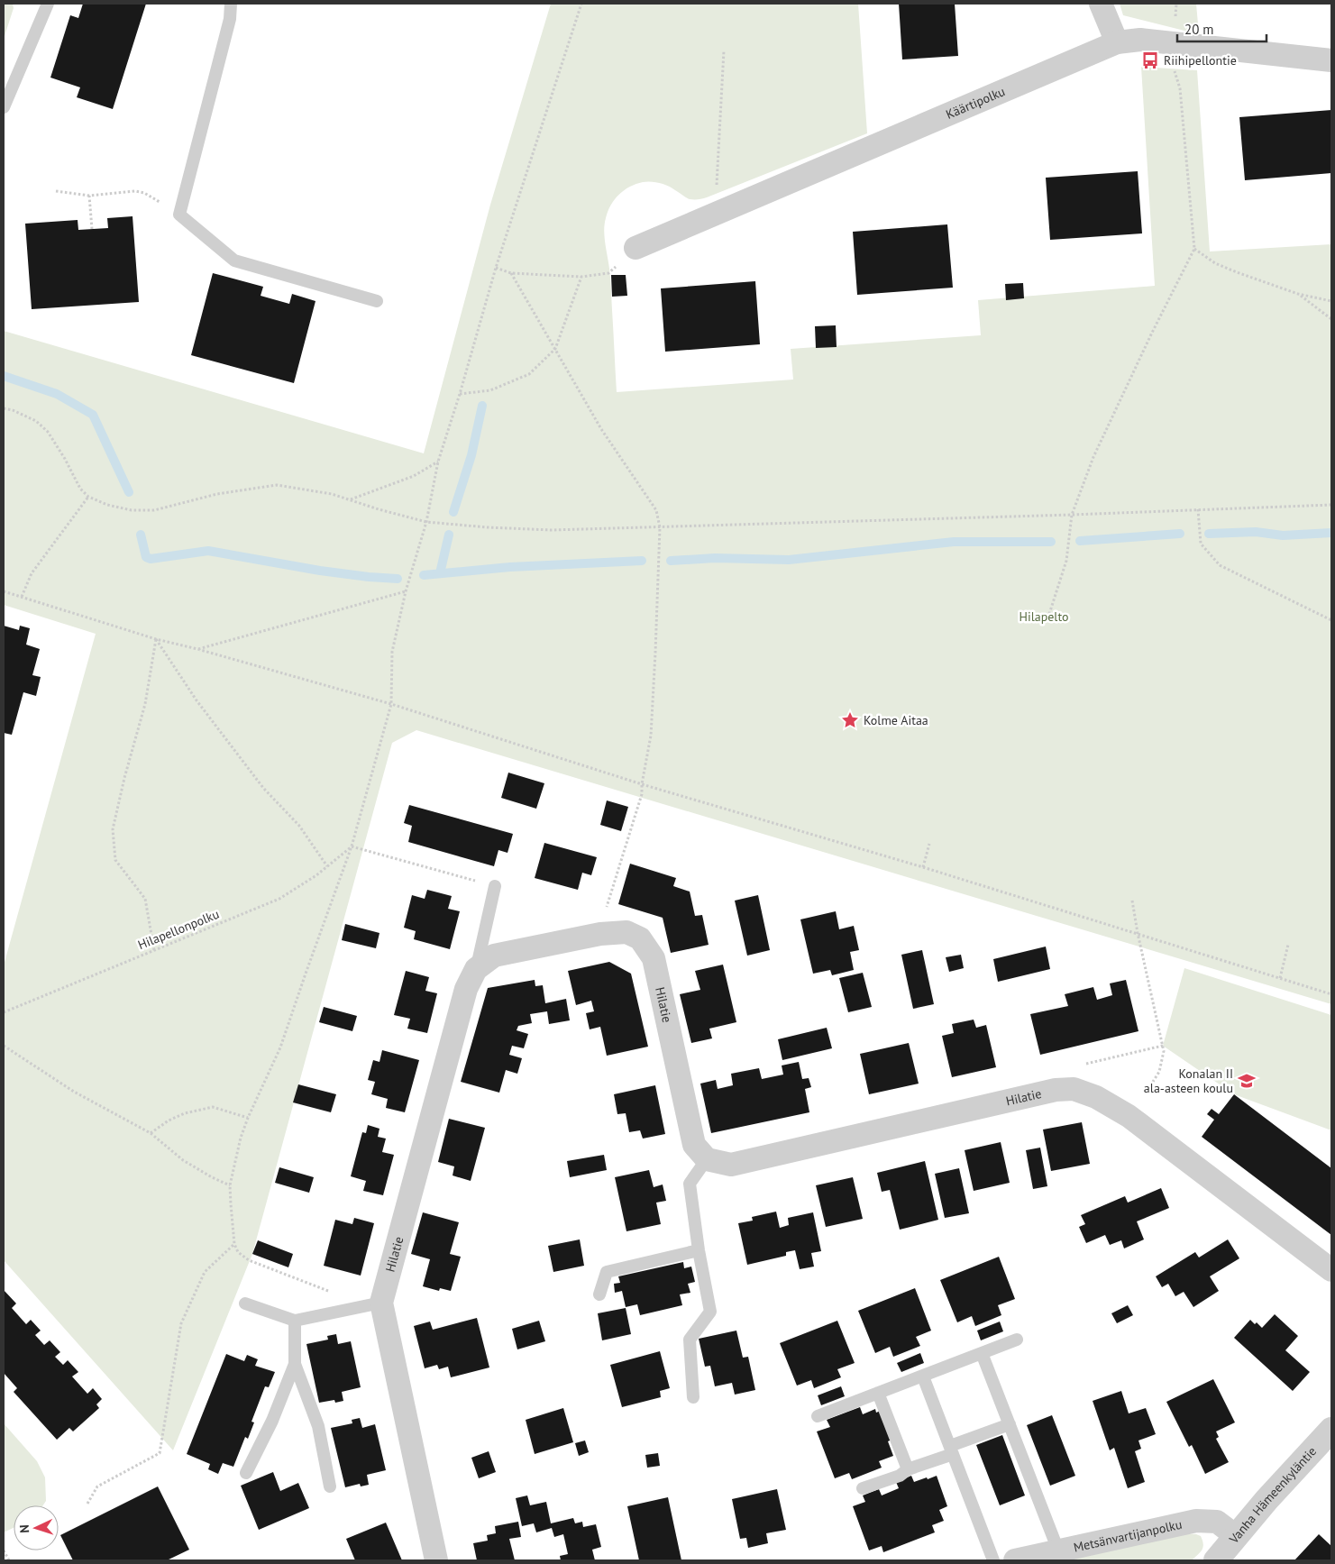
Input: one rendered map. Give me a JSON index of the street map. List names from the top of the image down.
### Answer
{
  "streets": {
    "street": [
      "Käärtipolku",
      "Hilatie",
      "Vanha Hämeenkyläntie",
      "Metsänvartijanpolku"
    ],
    "path": ["Hilapellonpolku"]
  },
  "crossings": [
    ["Vanha Hämeenkyläntie", "Metsänvartijanpolku"]
  ],
  "parks": ["Hilapelto"],
  "places": {
    "bus stop": ["Riihipellontie"],
    "place": ["Kolme Aitaa"],
    "school or university": ["Konalan II ala-asteen koulu"]
  },
  "scale_bar": "20 m",
  "north": "left"
}
